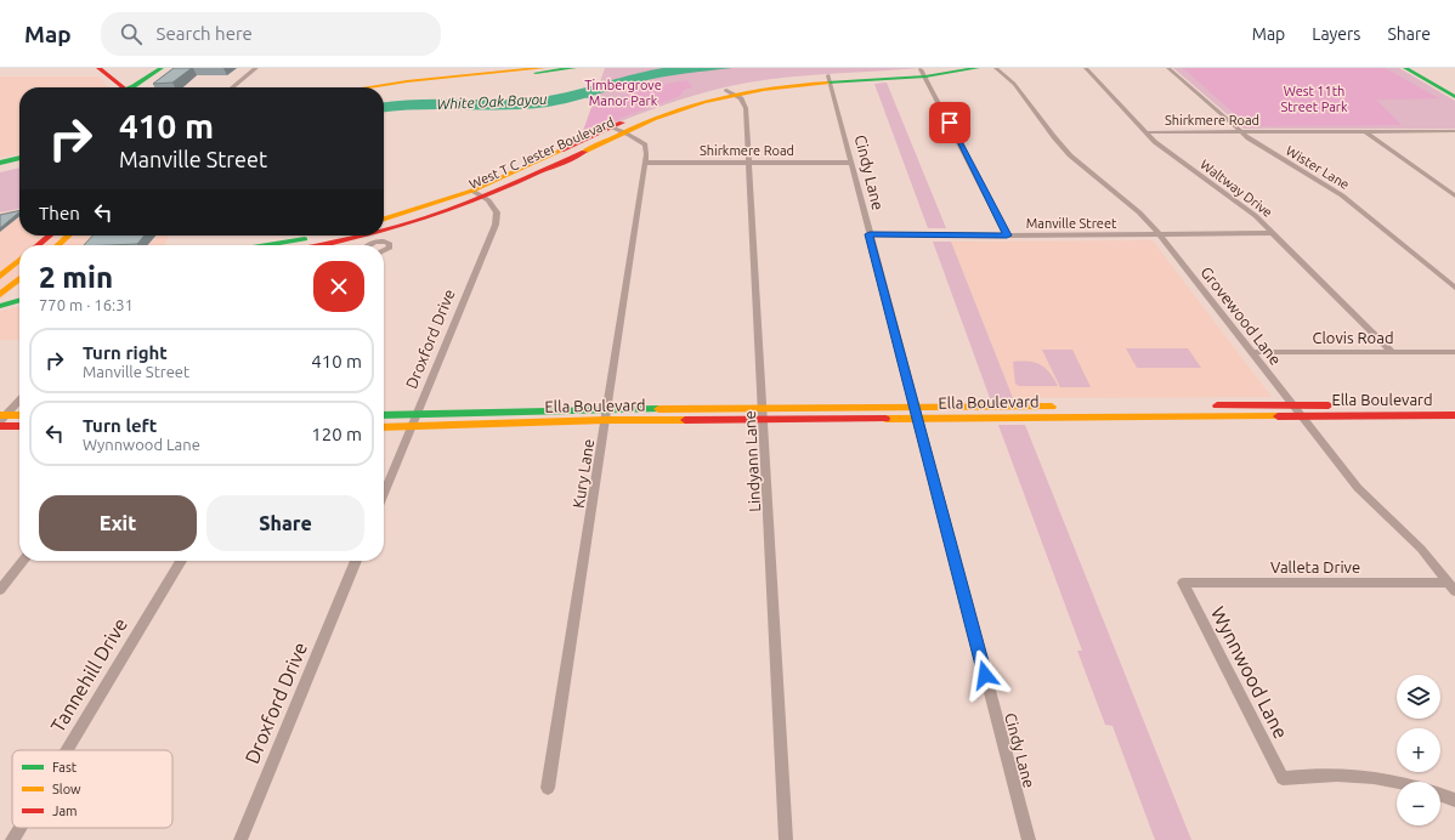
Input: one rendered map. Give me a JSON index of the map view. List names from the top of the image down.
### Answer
{
  "streets": {
    "main road": ["West T C Jester Boulevard", "Ella Boulevard"],
    "street": [
      "Shirkmere Road",
      "Wister Lane",
      "Cindy Lane",
      "Waltway Drive",
      "Manville Street",
      "Grovewood Lane",
      "Clovis Road",
      "Droxford Drive",
      "Lindyann Lane",
      "Kury Lane",
      "Valleta Drive",
      "Wynnwood Lane",
      "Tannehill Drive"
    ]
  },
  "crossings": [
    ["Shirkmere Road", "Wister Lane"],
    ["Shirkmere Road", "Cindy Lane"],
    ["Shirkmere Road", "Waltway Drive"],
    ["Shirkmere Road", "Lindyann Lane"],
    ["Shirkmere Road", "Kury Lane"],
    ["West T C Jester Boulevard", "Cindy Lane"],
    ["West T C Jester Boulevard", "Droxford Drive"],
    ["West T C Jester Boulevard", "Lindyann Lane"],
    ["West T C Jester Boulevard", "Kury Lane"],
    ["Cindy Lane", "Manville Street"],
    ["Cindy Lane", "Ella Boulevard"],
    ["Waltway Drive", "Manville Street"],
    ["Waltway Drive", "Clovis Road"],
    ["Manville Street", "Grovewood Lane"],
    ["Grovewood Lane", "Clovis Road"],
    ["Grovewood Lane", "Ella Boulevard"],
    ["Grovewood Lane", "Valleta Drive"],
    ["Droxford Drive", "Ella Boulevard"],
    ["Ella Boulevard", "Lindyann Lane"],
    ["Ella Boulevard", "Kury Lane"],
    ["Valleta Drive", "Wynnwood Lane"]
  ],
  "water": ["White Oak Bayou"],
  "parks": ["Timbergrove Manor Park", "West 11th Street Park"],
  "legend": ["Fast", "Slow", "Jam"],
  "page": {
    "header": "Map",
    "search": "Search here",
    "nav": ["Map", "Layers", "Share"],
    "turn": ["410 m", "Manville Street"],
    "then": "Then",
    "heading": ["2 min", "770 m · 16:31"],
    "list": [
      {
        "name": "Turn right",
        "note": "Manville Street",
        "value": "410 m"
      },
      {
        "name": "Turn left",
        "note": "Wynnwood Lane",
        "value": "120 m"
      }
    ],
    "buttons": ["Exit", "Share"],
    "map_buttons": ["+", "−"]
  }
}
